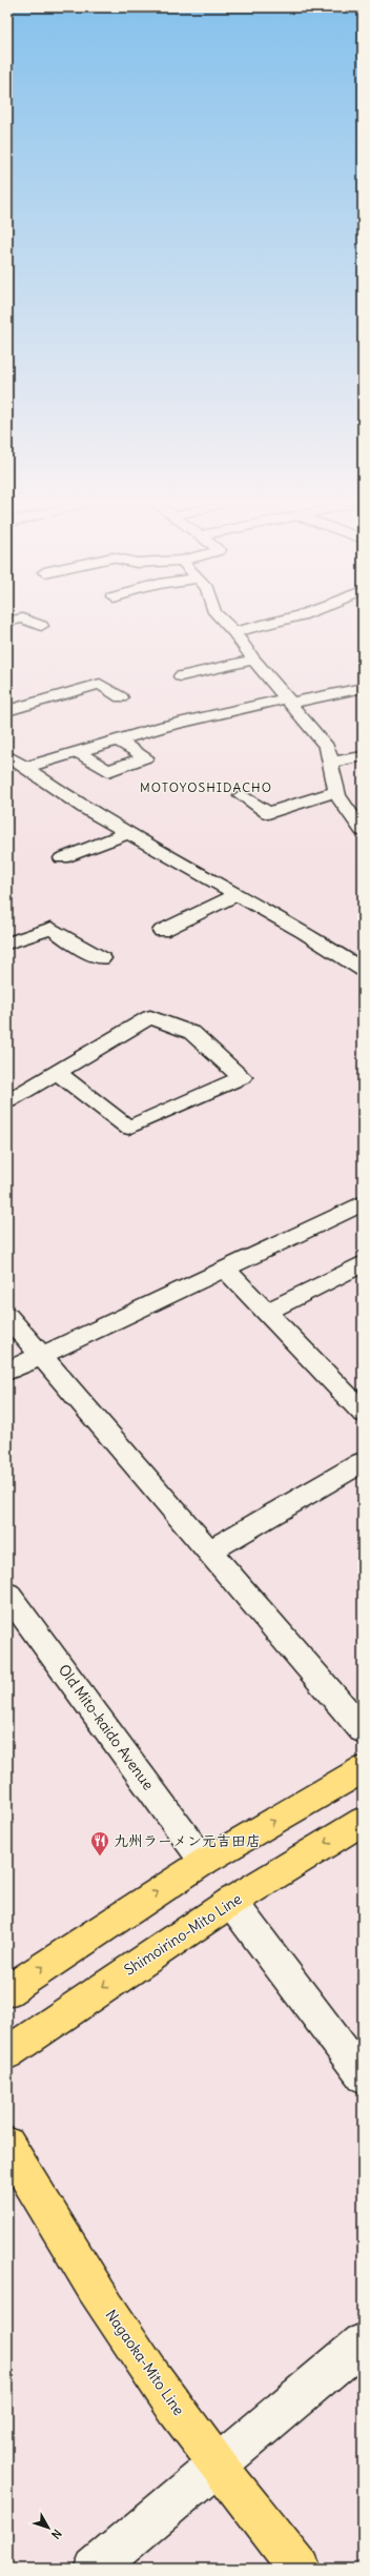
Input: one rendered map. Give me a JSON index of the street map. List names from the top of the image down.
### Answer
{
  "streets": {
    "main road": ["Shimoirino-Mito Line", "Nagaoka-Mito Line"],
    "street": ["Old Mito-kaido Avenue"]
  },
  "districts": ["MOTOYOSHIDACHO"],
  "places": {
    "restaurant": ["九州ラーメン元吉田店"]
  },
  "north": "bottom right"
}
